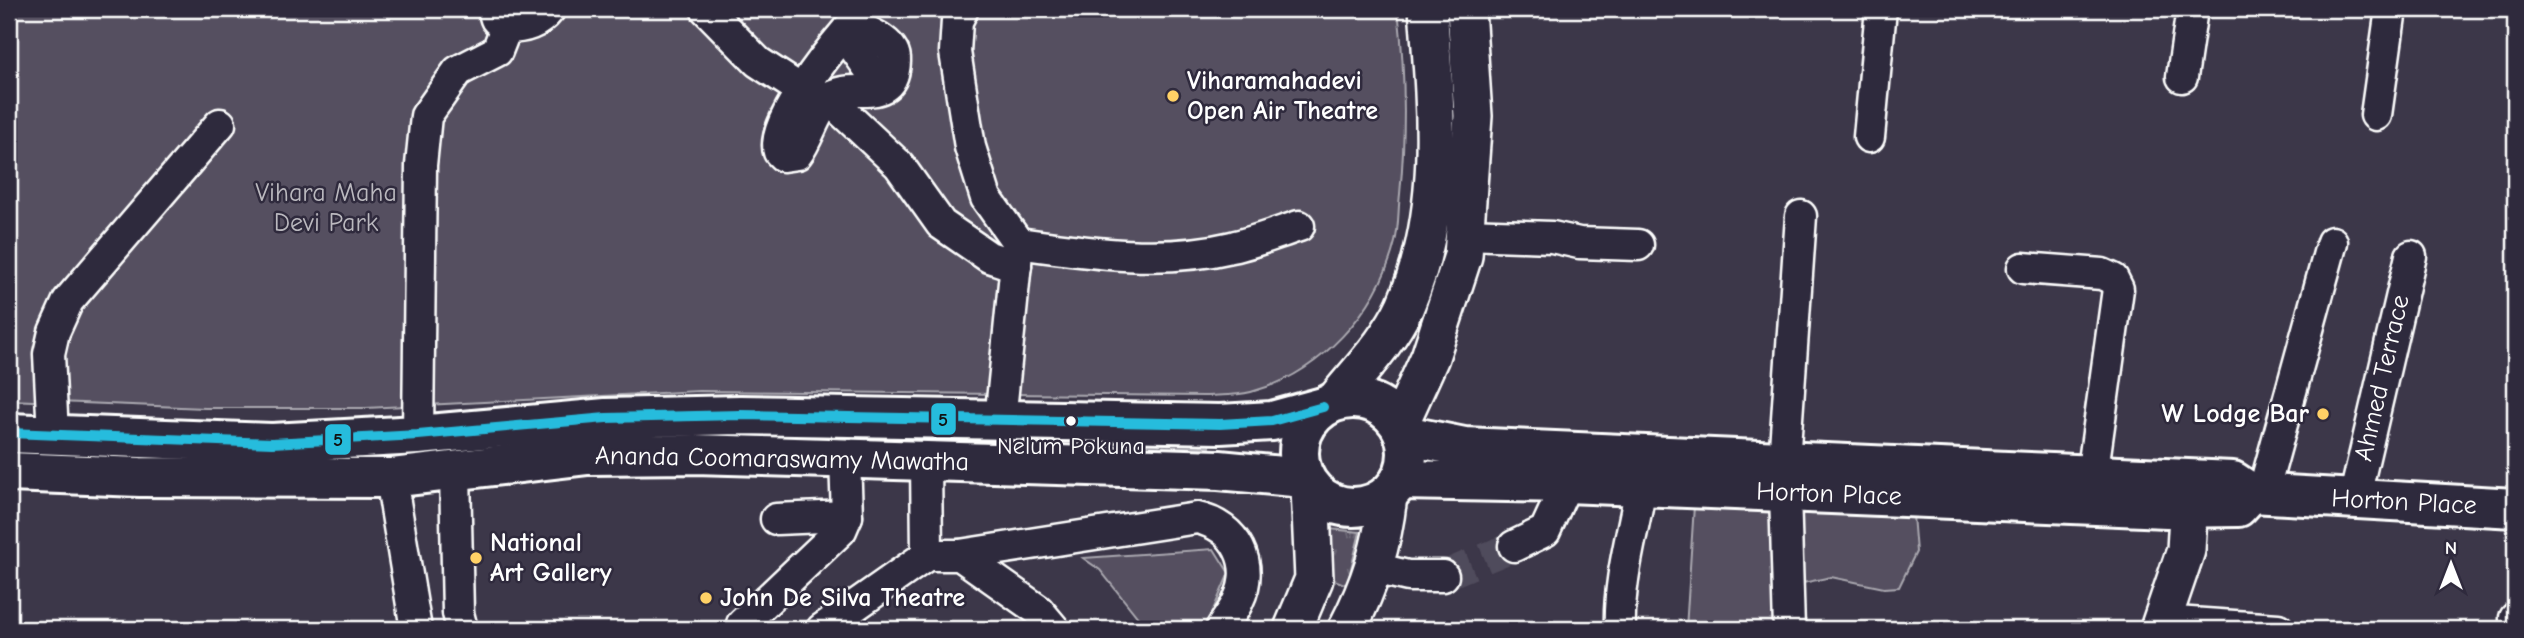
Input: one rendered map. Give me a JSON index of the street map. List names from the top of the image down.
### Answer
{
  "streets": {
    "highway": ["Ananda Coomaraswamy Mawatha", "Horton Place"],
    "street": ["Ahmed Terrace"]
  },
  "crossings": [
    ["Ahmed Terrace", "Horton Place"],
    ["Ananda Coomaraswamy Mawatha", "Horton Place"]
  ],
  "parks": ["Vihara Maha Devi Park"],
  "places": [
    "Viharamahadevi Open Air Theatre",
    "W Lodge Bar",
    "Nelum Pokuna",
    "National Art Gallery",
    "John De Silva Theatre"
  ],
  "lines": ["transit line 5"],
  "north": "top"
}
